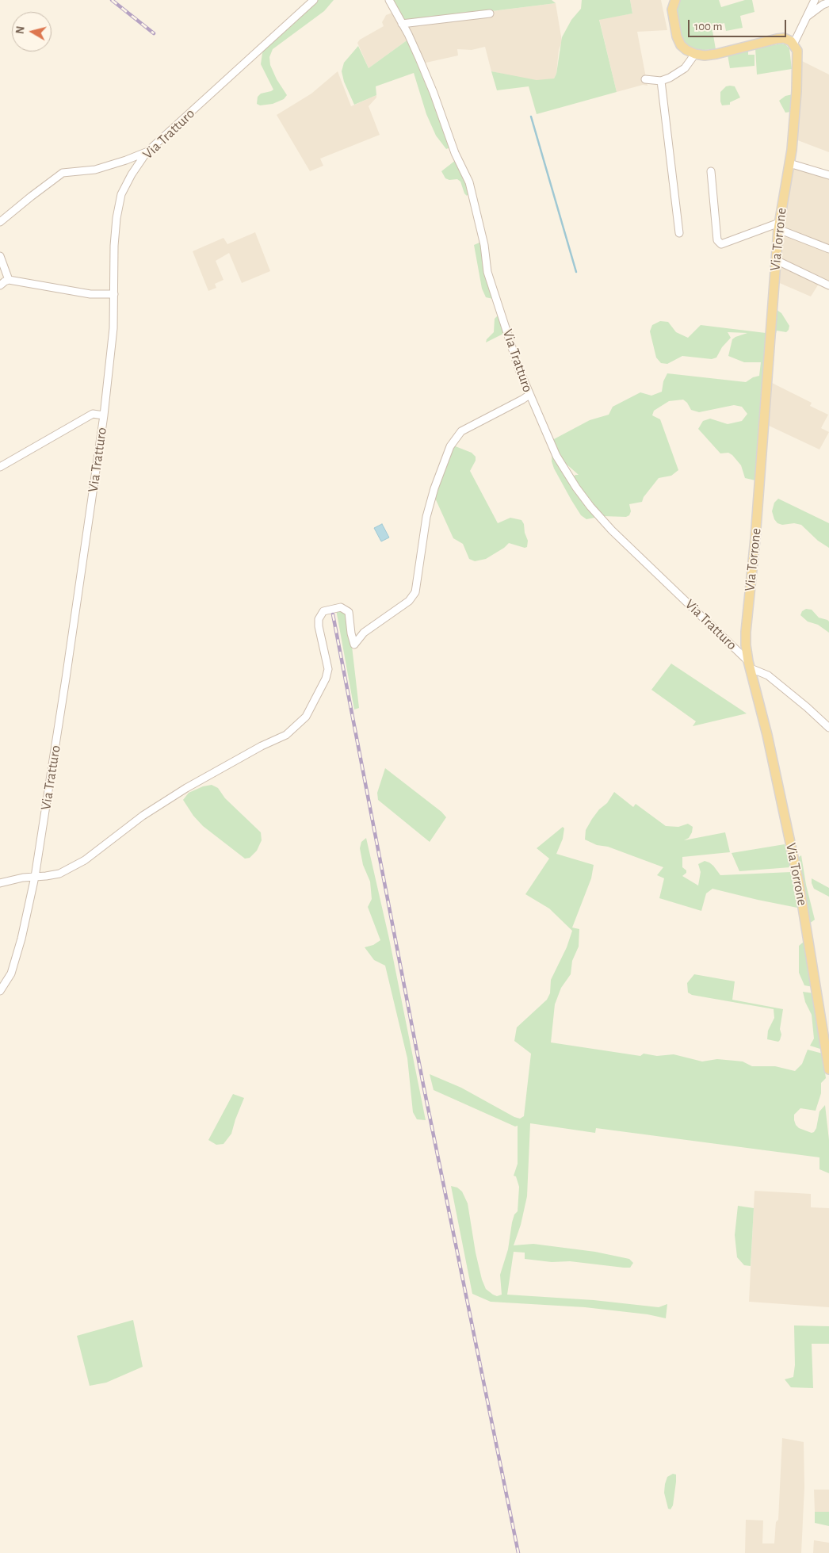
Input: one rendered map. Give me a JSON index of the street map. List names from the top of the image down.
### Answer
{
  "streets": {
    "main road": ["Via Torrone"],
    "street": ["Via Tratturo"]
  },
  "crossings": [
    ["Via Tratturo", "Via Torrone"]
  ],
  "scale_bar": "100 m",
  "north": "left"
}
